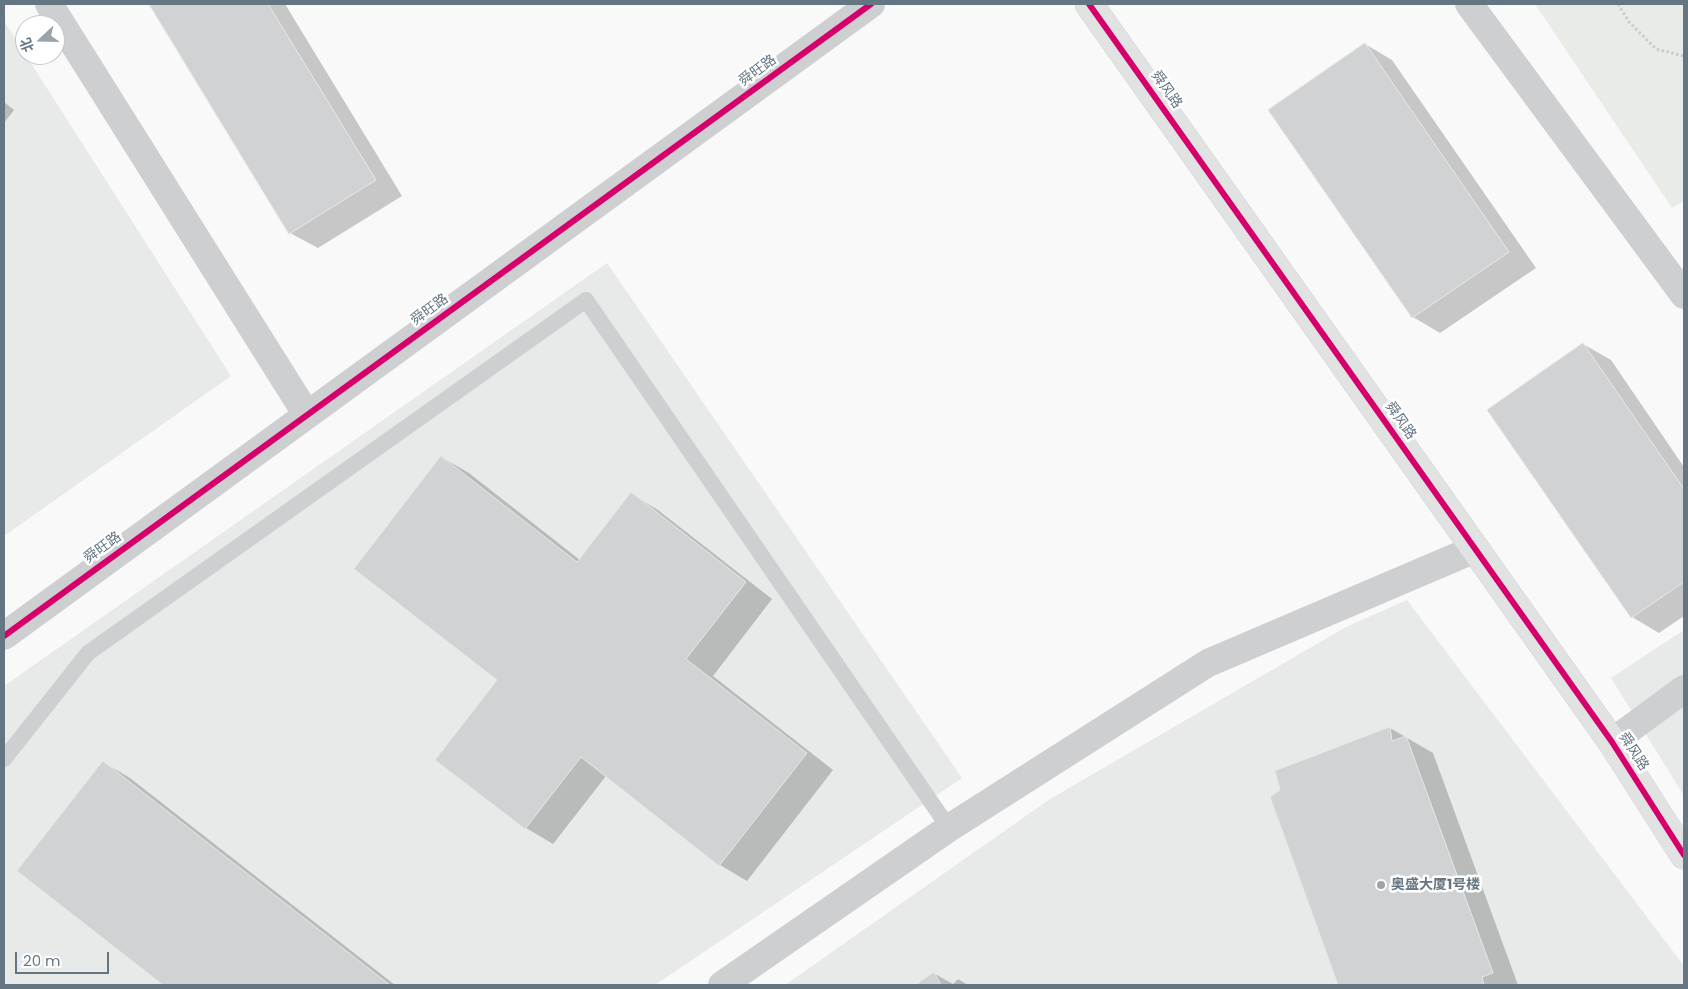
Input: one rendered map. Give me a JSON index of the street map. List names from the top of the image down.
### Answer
{
  "streets": {
    "street": ["舜旺路", "舜风路"]
  },
  "places": ["奥盛大厦1号楼"],
  "scale_bar": "20 m",
  "north": "left"
}
